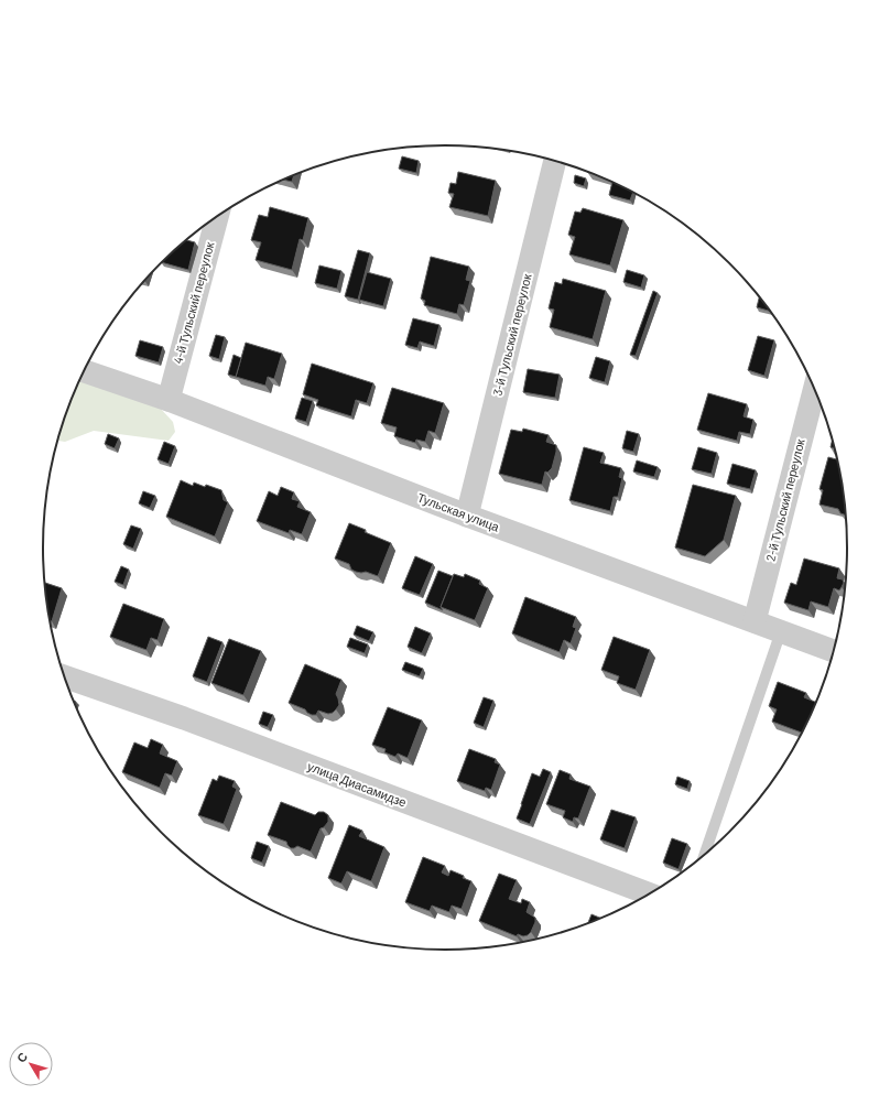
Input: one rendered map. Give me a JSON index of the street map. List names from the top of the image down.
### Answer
{
  "streets": {
    "street": [
      "4-й Тульский переулок",
      "3-й Тульский переулок",
      "2-й Тульский переулок",
      "Тульская улица",
      "улица Диасамидзе"
    ]
  },
  "crossings": [
    ["4-й Тульский переулок", "Тульская улица"],
    ["3-й Тульский переулок", "Тульская улица"],
    ["2-й Тульский переулок", "Тульская улица"]
  ],
  "north": "top left"
}
